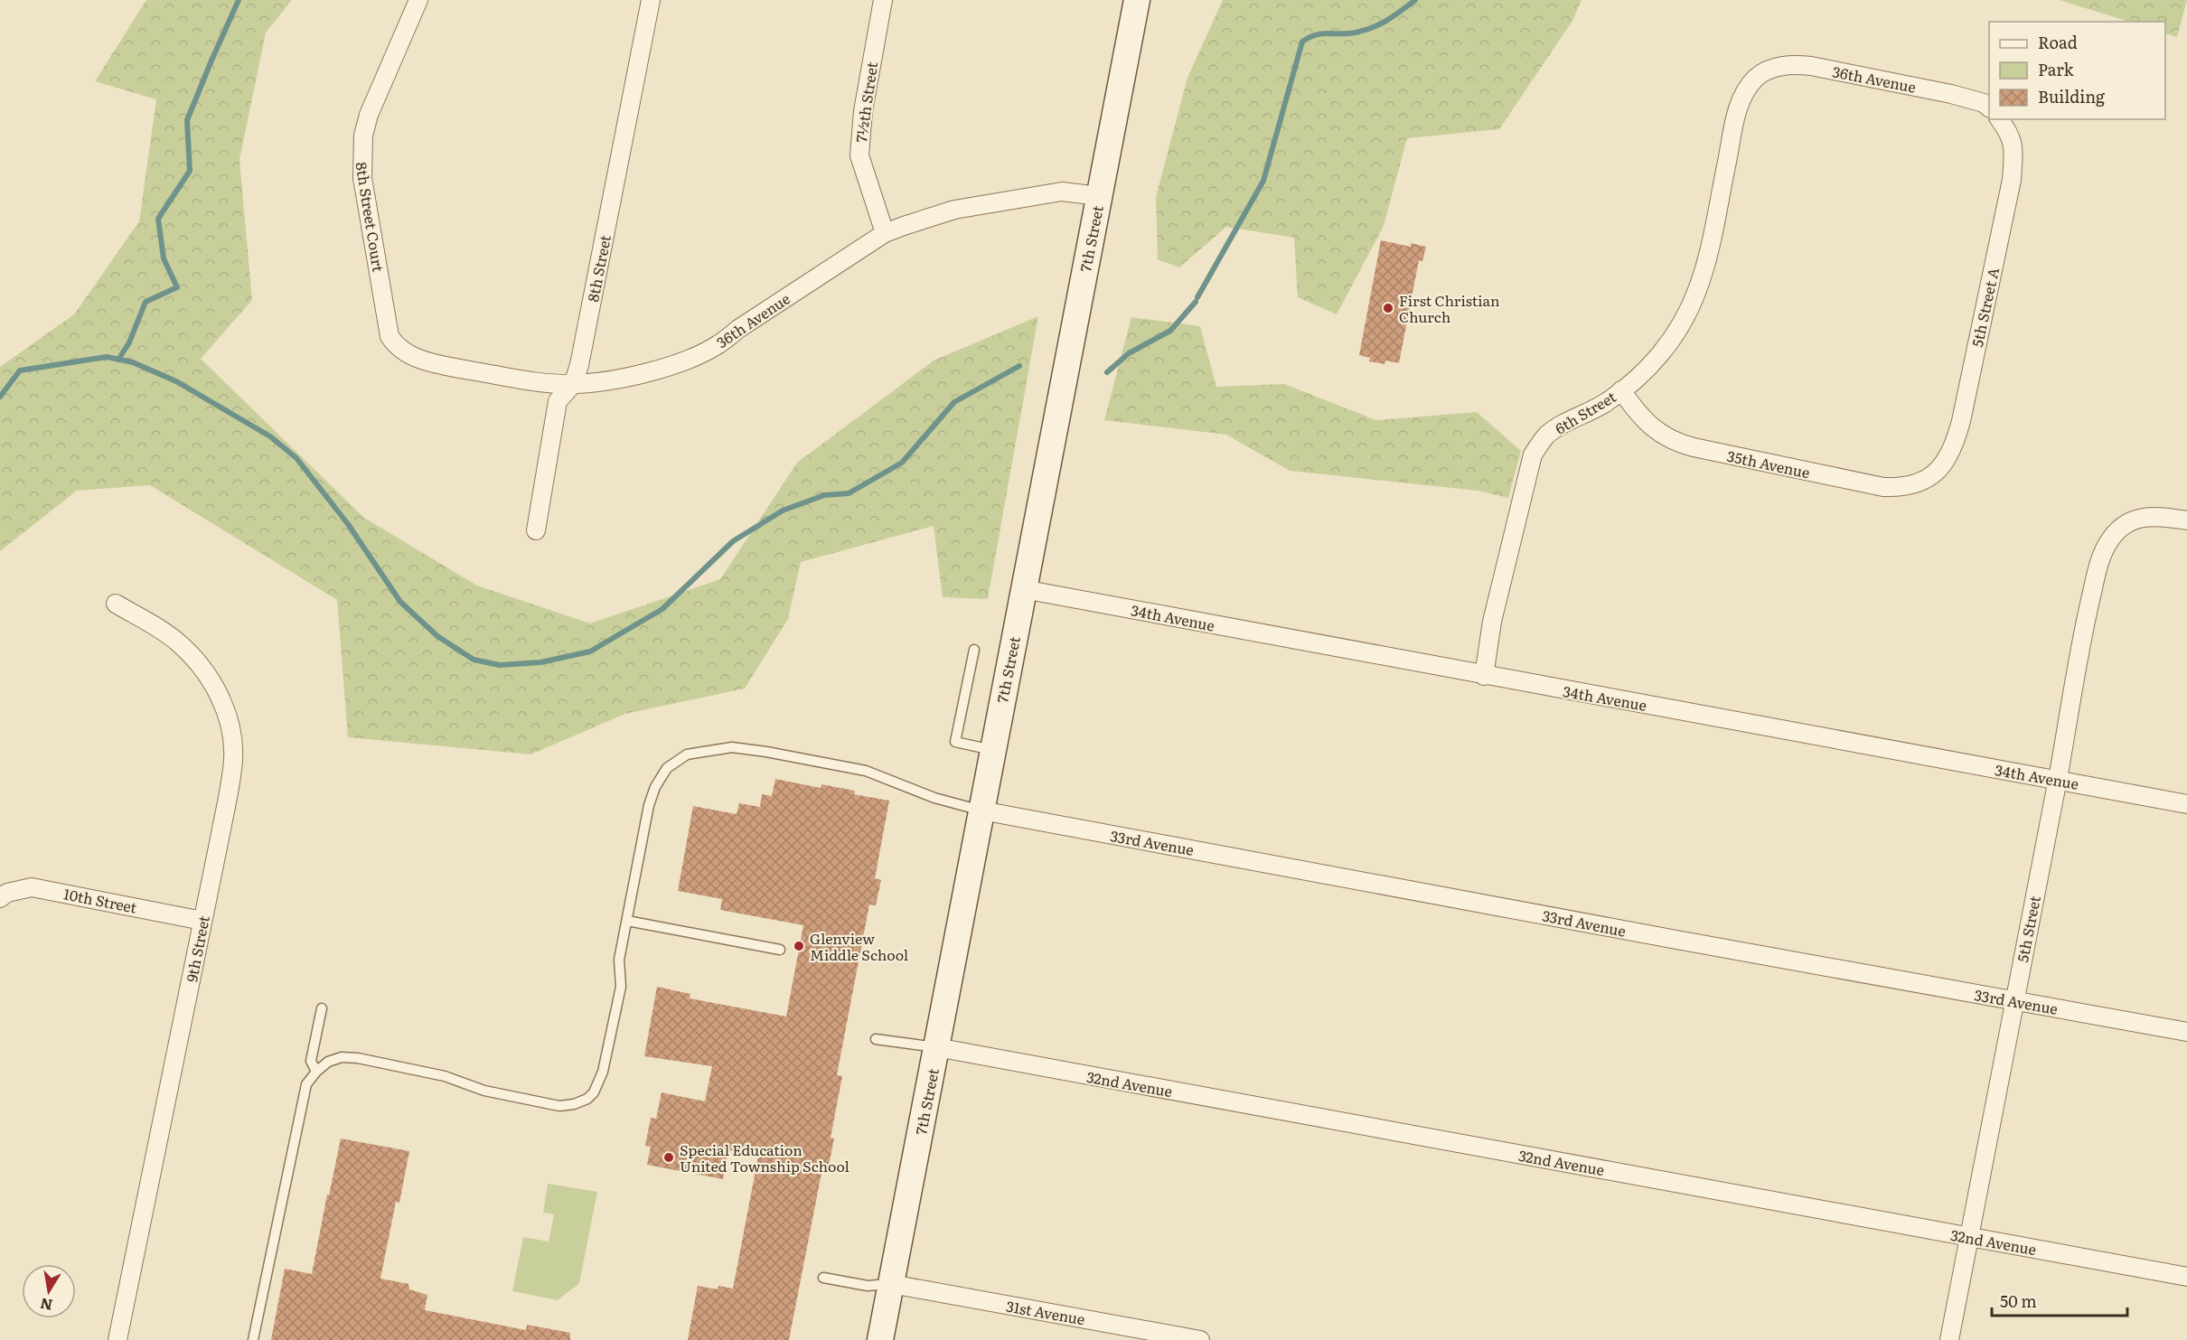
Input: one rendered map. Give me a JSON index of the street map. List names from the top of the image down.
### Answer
{
  "streets": {
    "main road": ["7th Street"],
    "street": [
      "36th Avenue",
      "7½th Street",
      "8th Street Court",
      "8th Street",
      "5th Street A",
      "6th Street",
      "35th Avenue",
      "34th Avenue",
      "33rd Avenue",
      "10th Street",
      "5th Street",
      "9th Street",
      "32nd Avenue",
      "31st Avenue"
    ]
  },
  "crossings": [
    ["36th Avenue", "7½th Street"],
    ["36th Avenue", "8th Street Court"],
    ["36th Avenue", "7th Street"],
    ["36th Avenue", "8th Street"],
    ["36th Avenue", "6th Street"],
    ["7th Street", "34th Avenue"],
    ["7th Street", "33rd Avenue"],
    ["7th Street", "32nd Avenue"],
    ["7th Street", "31st Avenue"],
    ["5th Street A", "35th Avenue"],
    ["6th Street", "35th Avenue"],
    ["6th Street", "34th Avenue"],
    ["34th Avenue", "5th Street"],
    ["33rd Avenue", "5th Street"],
    ["10th Street", "9th Street"],
    ["5th Street", "32nd Avenue"]
  ],
  "places": ["First Christian Church", "Glenview Middle School", "Special Education United Township School"],
  "legend": ["Road", "Park", "Building"],
  "scale_bar": "50 m",
  "north": "bottom"
}
